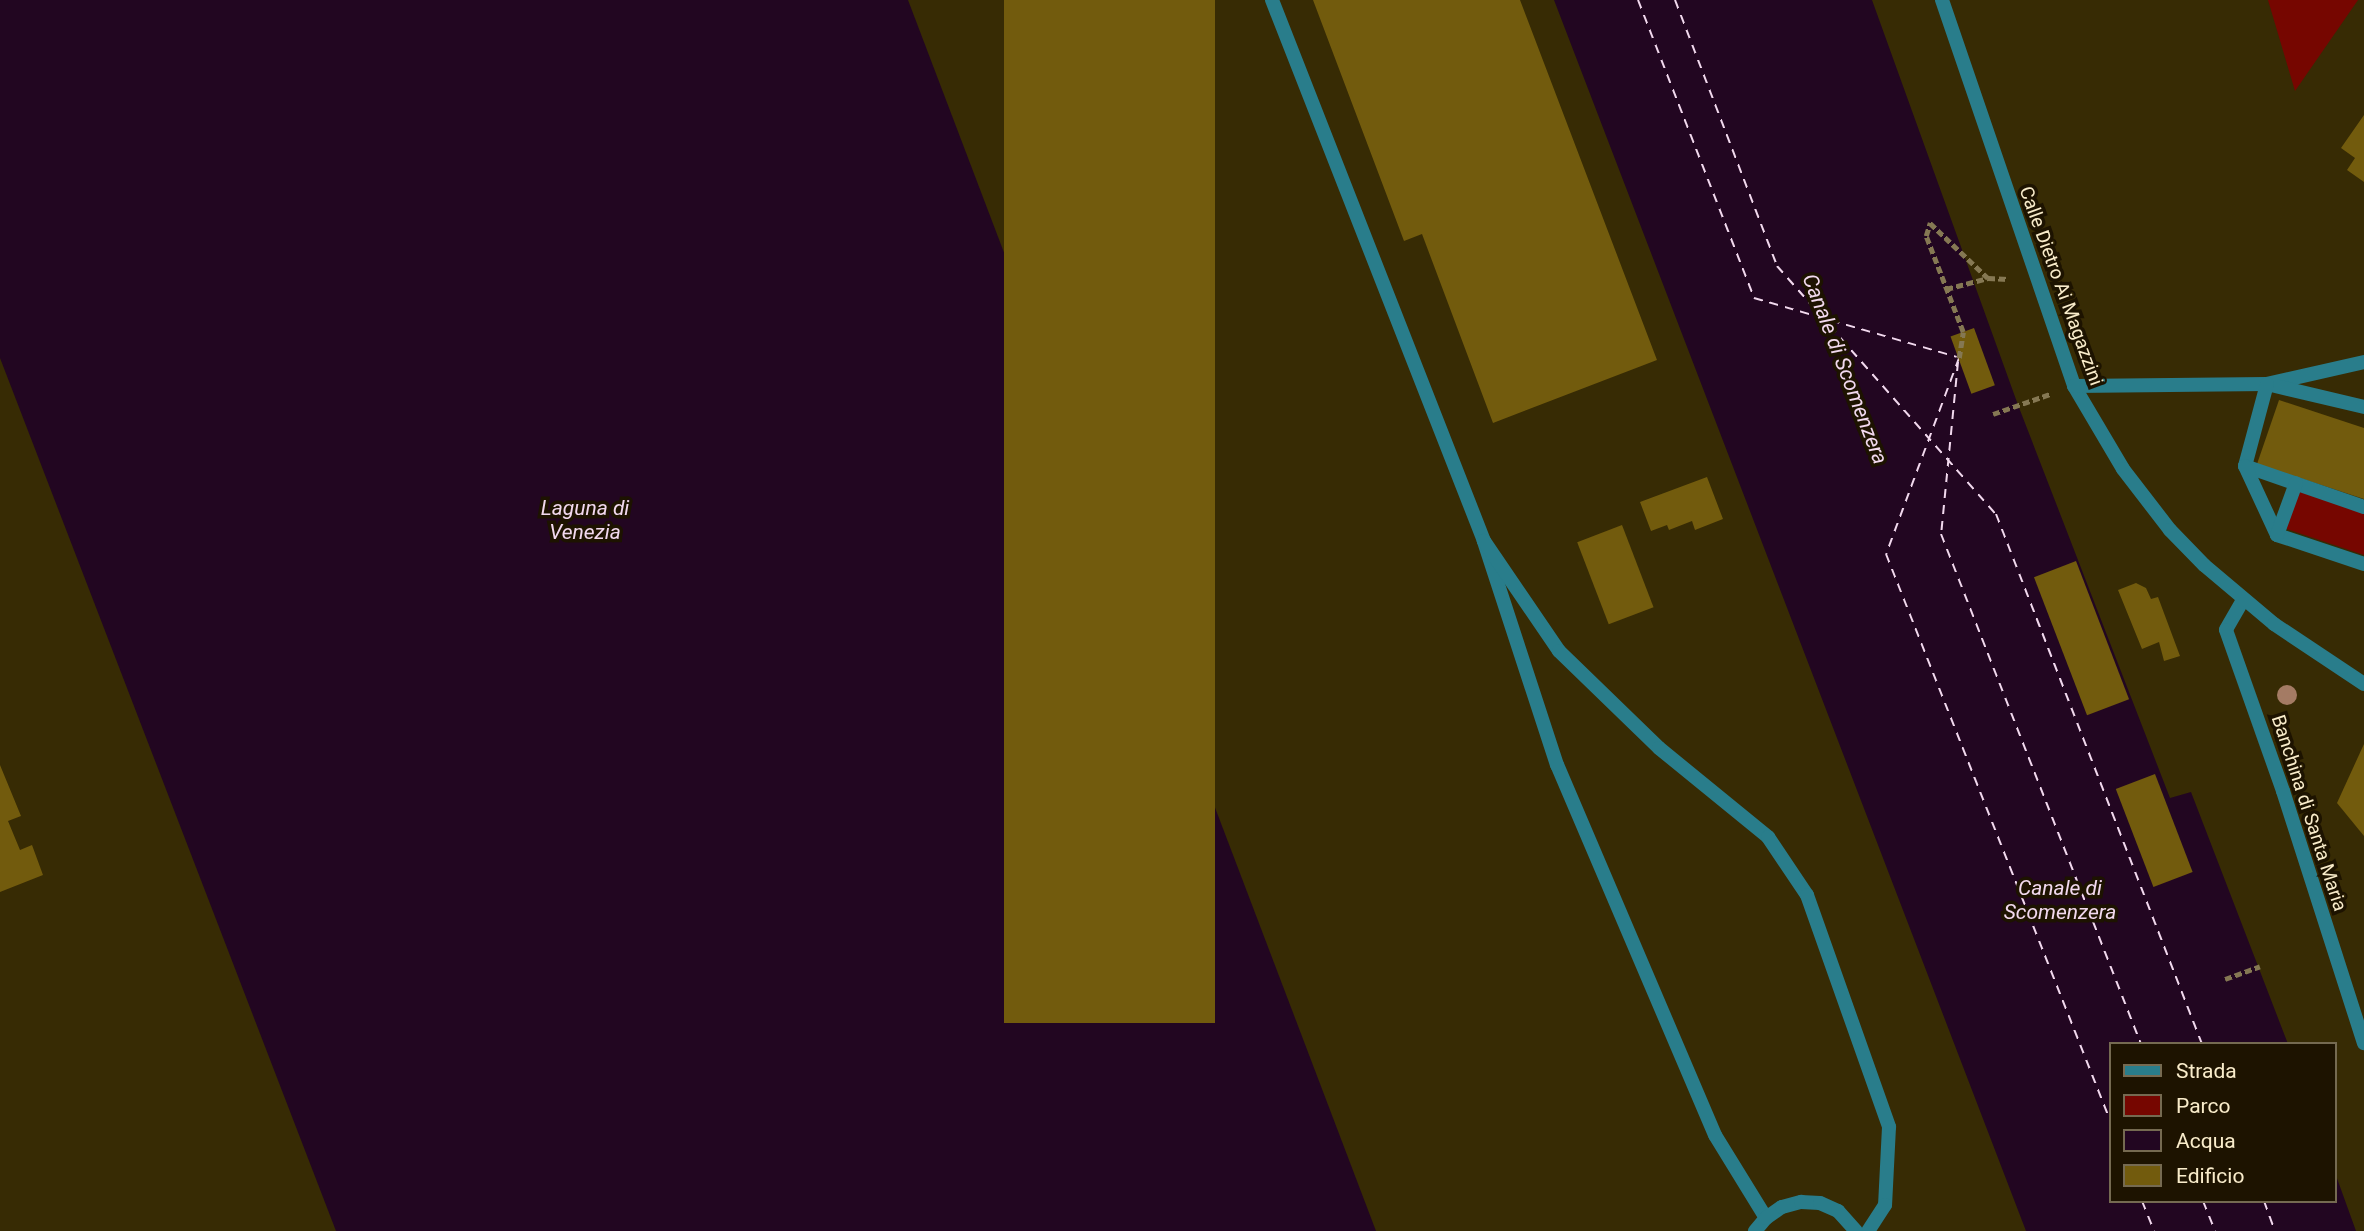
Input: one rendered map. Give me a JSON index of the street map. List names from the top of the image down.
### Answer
{
  "streets": {
    "street": ["Calle Dietro Ai Magazzini", "Banchina di Santa Maria"]
  },
  "crossings": [
    ["Calle Dietro Ai Magazzini", "Banchina di Santa Maria"]
  ],
  "water": ["Canale di Scomenzera", "Laguna di Venezia"],
  "legend": [
    "Strada",
    "Parco",
    "Acqua",
    "Edificio"
  ]
}
